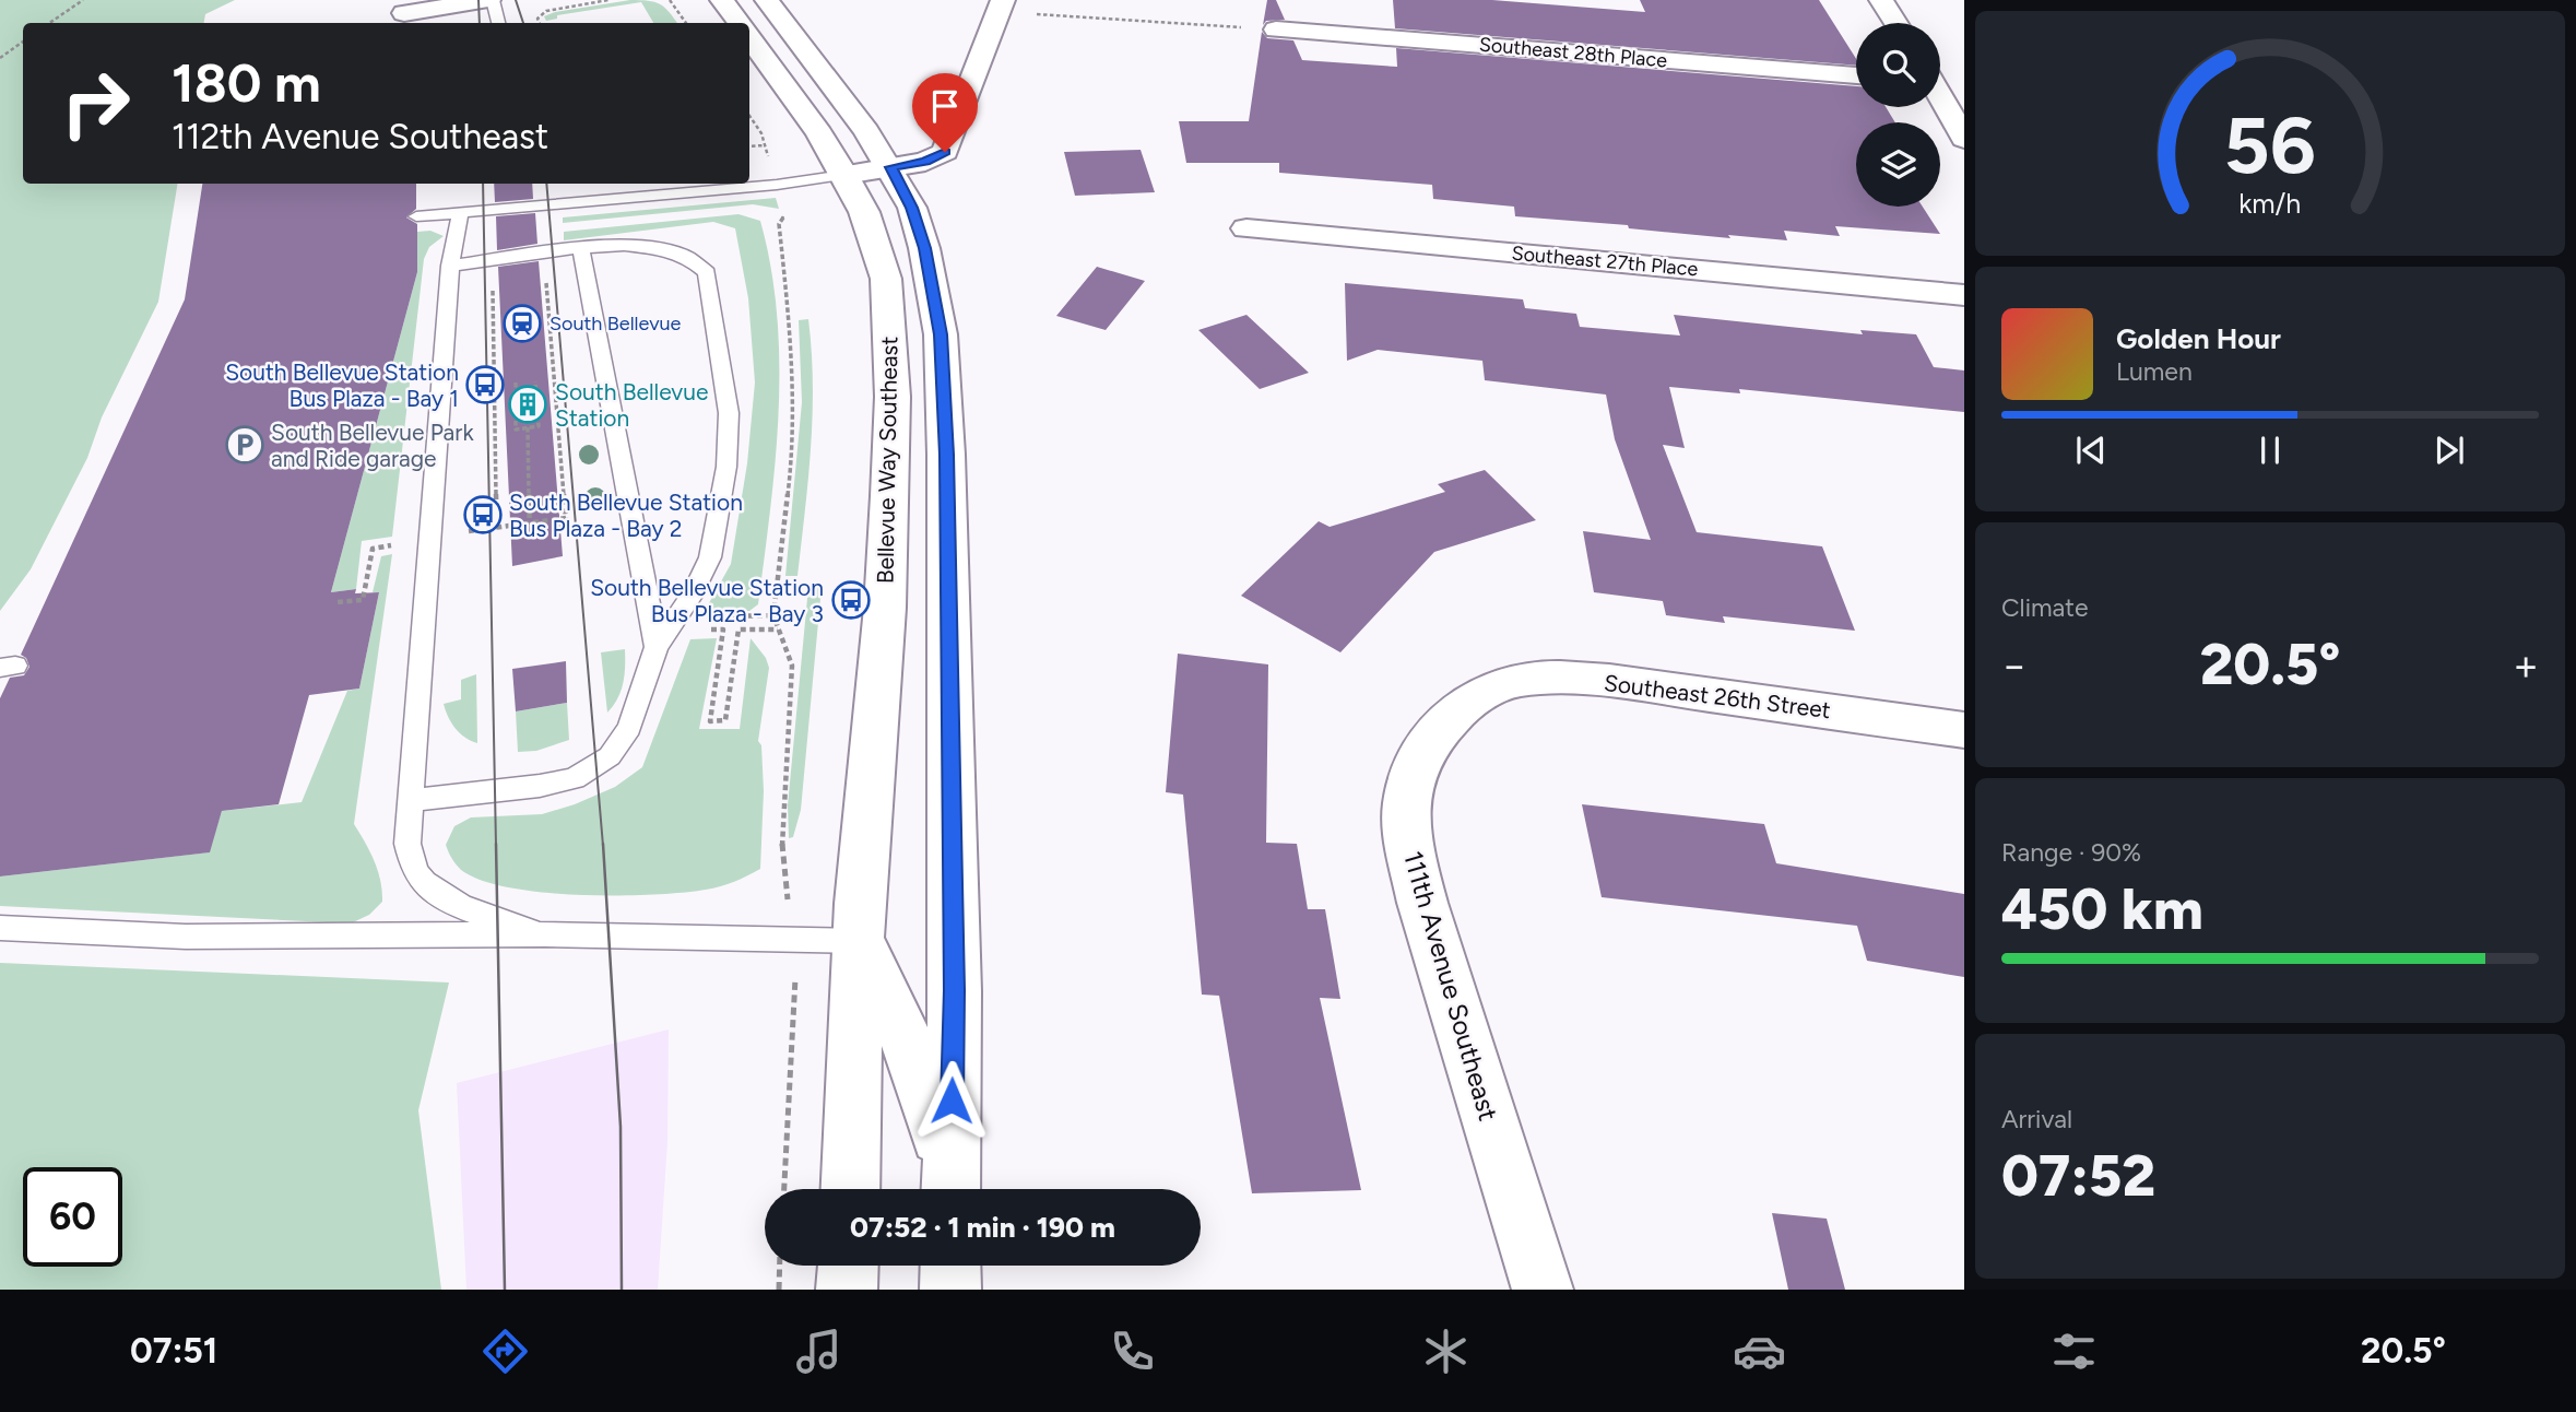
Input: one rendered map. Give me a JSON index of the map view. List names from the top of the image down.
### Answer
{
  "streets": {
    "main road": [
      "Southeast 28th Place",
      "Southeast 27th Place",
      "Bellevue Way Southeast",
      "Southeast 26th Street",
      "111th Avenue Southeast"
    ]
  },
  "crossings": [
    ["Southeast 26th Street", "111th Avenue Southeast"]
  ],
  "places": {
    "station": ["South Bellevue"],
    "bus stop": ["South Bellevue Station Bus Plaza - Bay 1", "South Bellevue Station Bus Plaza - Bay 2", "South Bellevue Station Bus Plaza - Bay 3"],
    "building": ["South Bellevue Station"],
    "parking": ["South Bellevue Park and Ride garage"]
  },
  "page": {
    "turn": ["180 m", "112th Avenue Southeast"],
    "song": ["Golden Hour", "Lumen"],
    "tile": [
      "Climate",
      ["Range · 90%", "450 km"],
      ["Arrival", "07:52"]
    ],
    "heat": ["−", "20.5°", "+"],
    "limit": "60",
    "trip": "07:52 · 1 min · 190 m",
    "tabs": ["07:51", "20.5°"],
    "gauge": ["56", "km/h"]
  }
}
